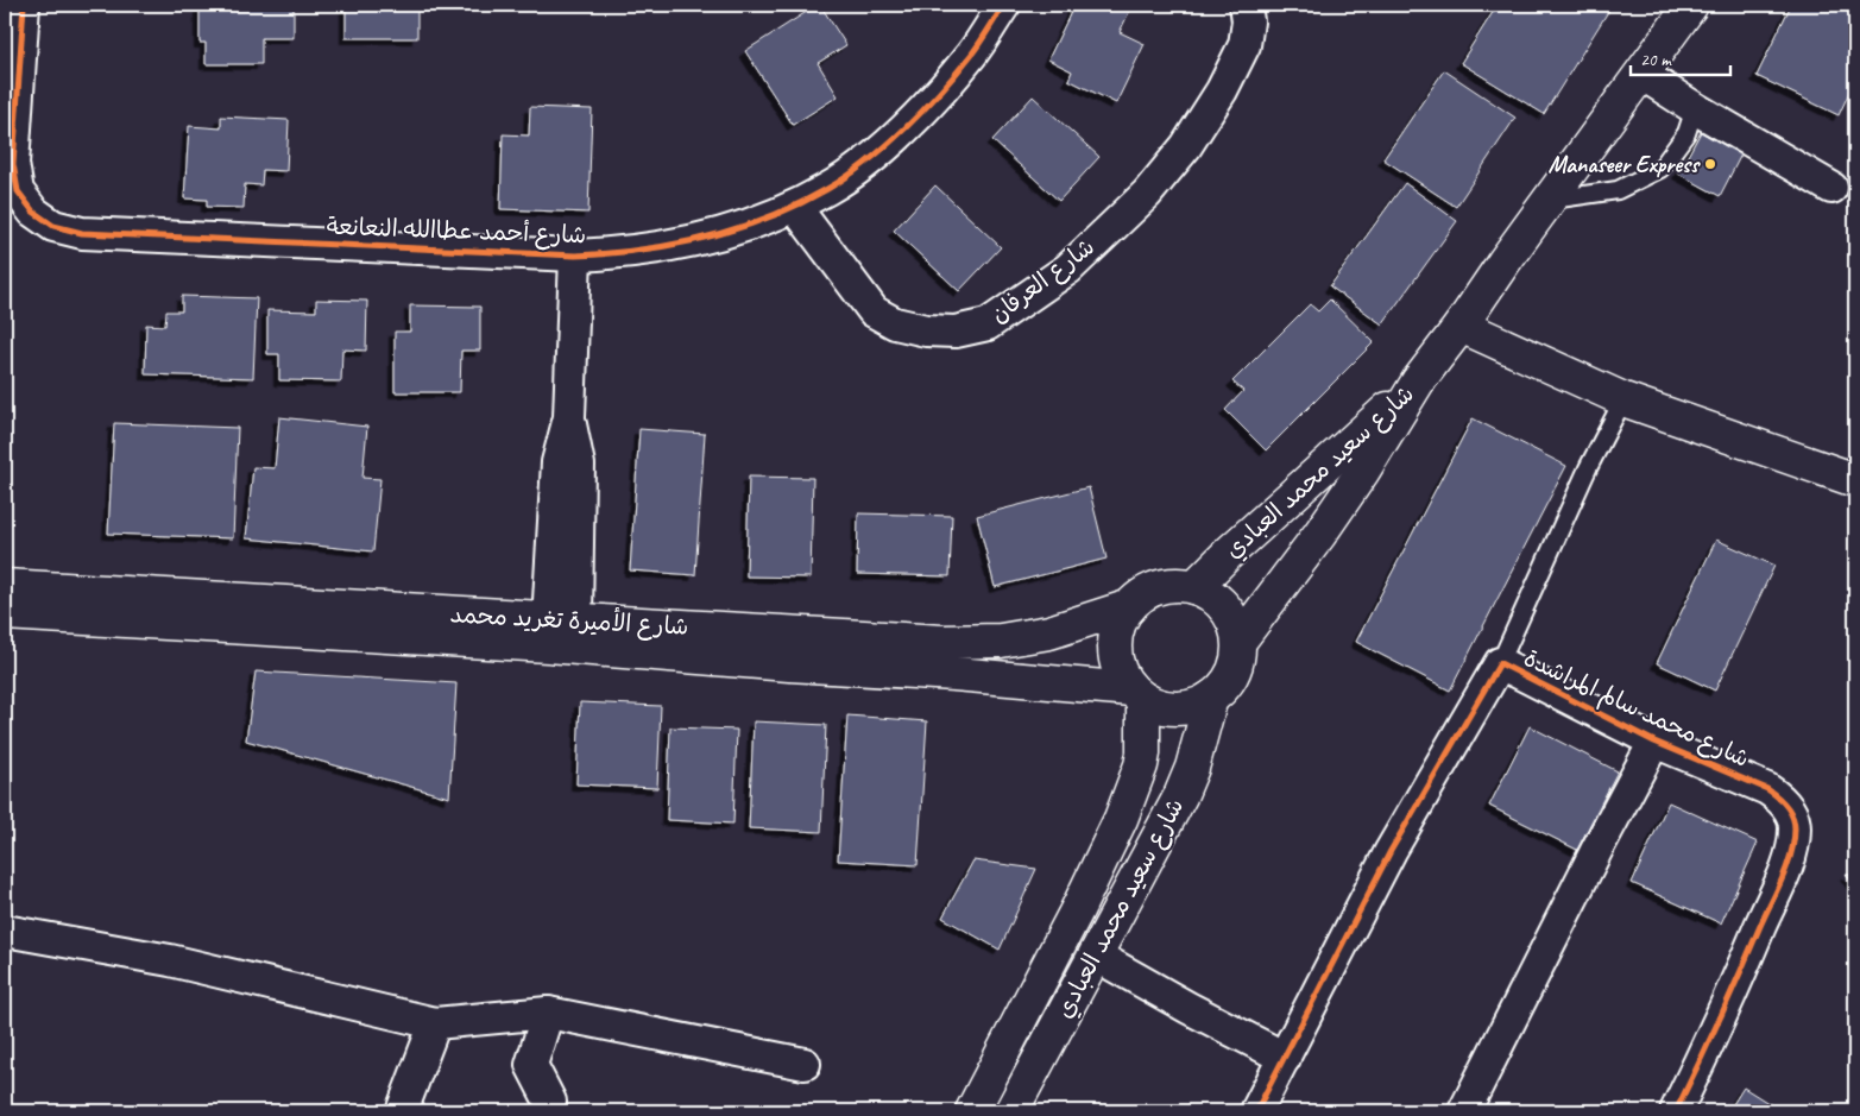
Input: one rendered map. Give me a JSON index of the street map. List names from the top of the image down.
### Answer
{
  "streets": {
    "street": [
      "شارع أحمد عطاالله النعانعة",
      "شارع العرفان",
      "شارع سعيد محمد العبادي",
      "شارع الأميرة تغريد محمد",
      "شارع محمد سالم المراشدة"
    ]
  },
  "crossings": [
    ["شارع أحمد عطاالله النعانعة", "شارع العرفان"],
    ["شارع سعيد محمد العبادي", "شارع الأميرة تغريد محمد"]
  ],
  "places": ["Manaseer Express"],
  "scale_bar": "20 m"
}
